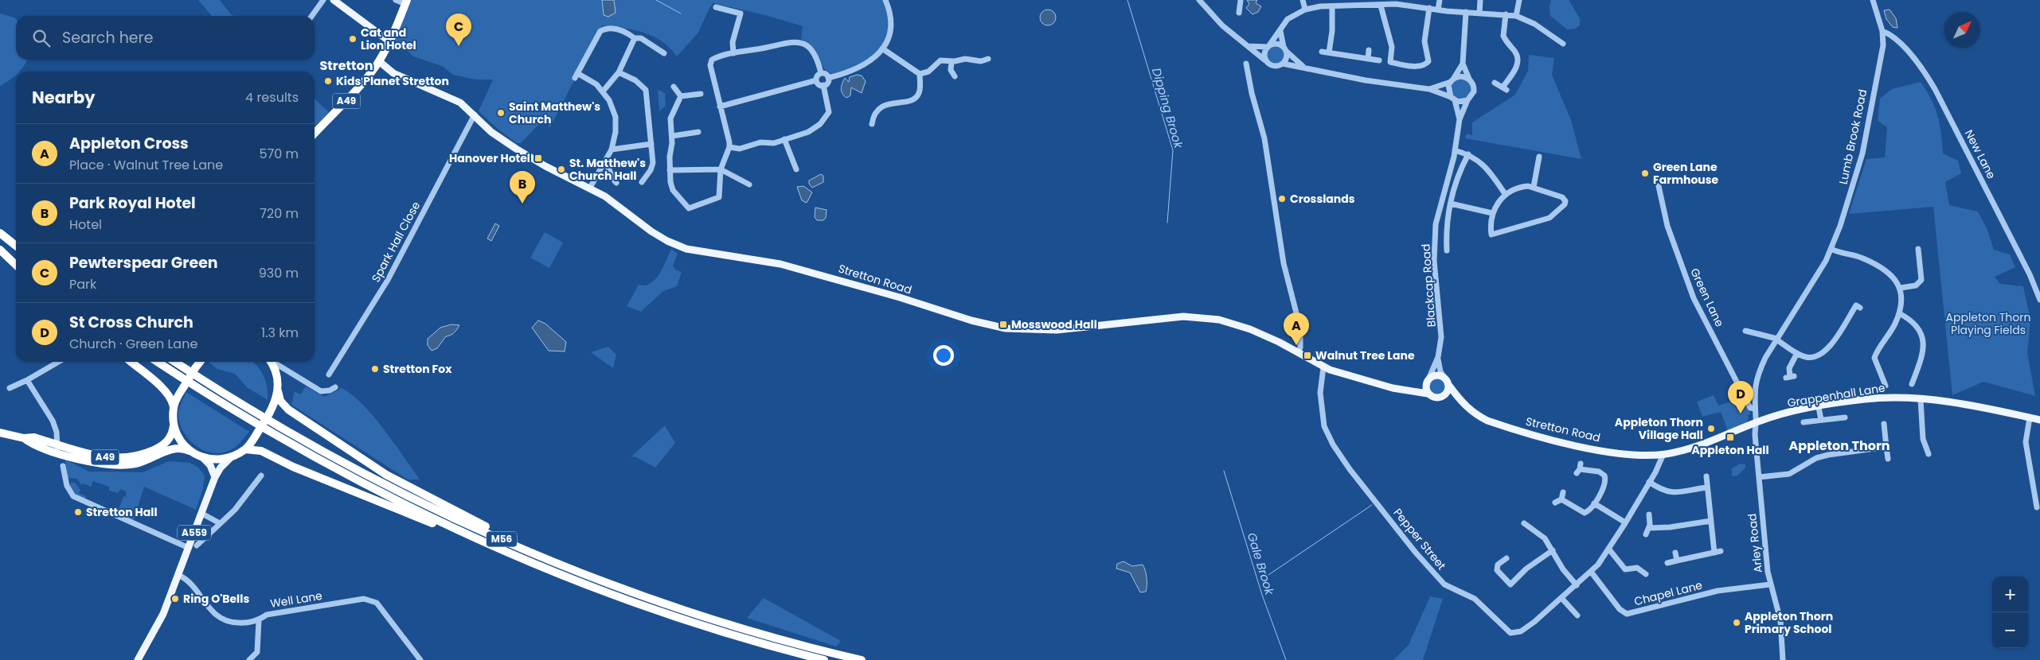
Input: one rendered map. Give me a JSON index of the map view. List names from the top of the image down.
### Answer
{
  "streets": {
    "highway": ["A49", "M56"],
    "main road": ["Stretton Road", "Grappenhall Lane", "A559"],
    "street": [
      "Lumb Brook Road",
      "New Lane",
      "Spark Hall Close",
      "Blackcap Road",
      "Green Lane",
      "Pepper Street",
      "Arley Road",
      "Chapel Lane",
      "Well Lane"
    ]
  },
  "crossings": [
    ["A49", "Stretton Road"],
    ["Lumb Brook Road", "New Lane"],
    ["Lumb Brook Road", "Stretton Road"],
    ["Lumb Brook Road", "Green Lane"],
    ["Lumb Brook Road", "Grappenhall Lane"],
    ["Lumb Brook Road", "Arley Road"],
    ["Spark Hall Close", "Stretton Road"],
    ["Stretton Road", "Blackcap Road"],
    ["Stretton Road", "Grappenhall Lane"],
    ["Stretton Road", "Pepper Street"],
    ["Stretton Road", "Arley Road"],
    ["Grappenhall Lane", "Arley Road"],
    ["A559", "Well Lane"],
    ["Pepper Street", "Chapel Lane"],
    ["Arley Road", "Chapel Lane"]
  ],
  "districts": ["Stretton", "Appleton Thorn"],
  "water": ["Dipping Brook", "Gale Brook"],
  "parks": ["Appleton Thorn Playing Fields"],
  "places": {
    "other": [
      "Cat and Lion Hotel",
      "Kids Planet Stretton",
      "Saint Matthew's Church",
      "St. Matthew's Church Hall",
      "Green Lane Farmhouse",
      "Crosslands",
      "Stretton Fox",
      "Appleton Thorn Village Hall",
      "Stretton Hall",
      "Ring O'Bells",
      "Appleton Thorn Primary School"
    ],
    "transit": [
      "Hanover Hotel",
      "Mosswood Hall",
      "Walnut Tree Lane",
      "Appleton Hall"
    ]
  },
  "north": "top right",
  "page": {
    "pins": [
      "C",
      "B",
      "A",
      "D"
    ],
    "search": "Search here",
    "heading": ["Nearby", "4 results"],
    "list": [
      {
        "mark": "A",
        "name": "Appleton Cross",
        "note": "Place · Walnut Tree Lane",
        "value": "570 m"
      },
      {
        "mark": "B",
        "name": "Park Royal Hotel",
        "note": "Hotel",
        "value": "720 m"
      },
      {
        "mark": "C",
        "name": "Pewterspear Green",
        "note": "Park",
        "value": "930 m"
      },
      {
        "mark": "D",
        "name": "St Cross Church",
        "note": "Church · Green Lane",
        "value": "1.3 km"
      }
    ],
    "map_buttons": ["+", "−"]
  }
}
